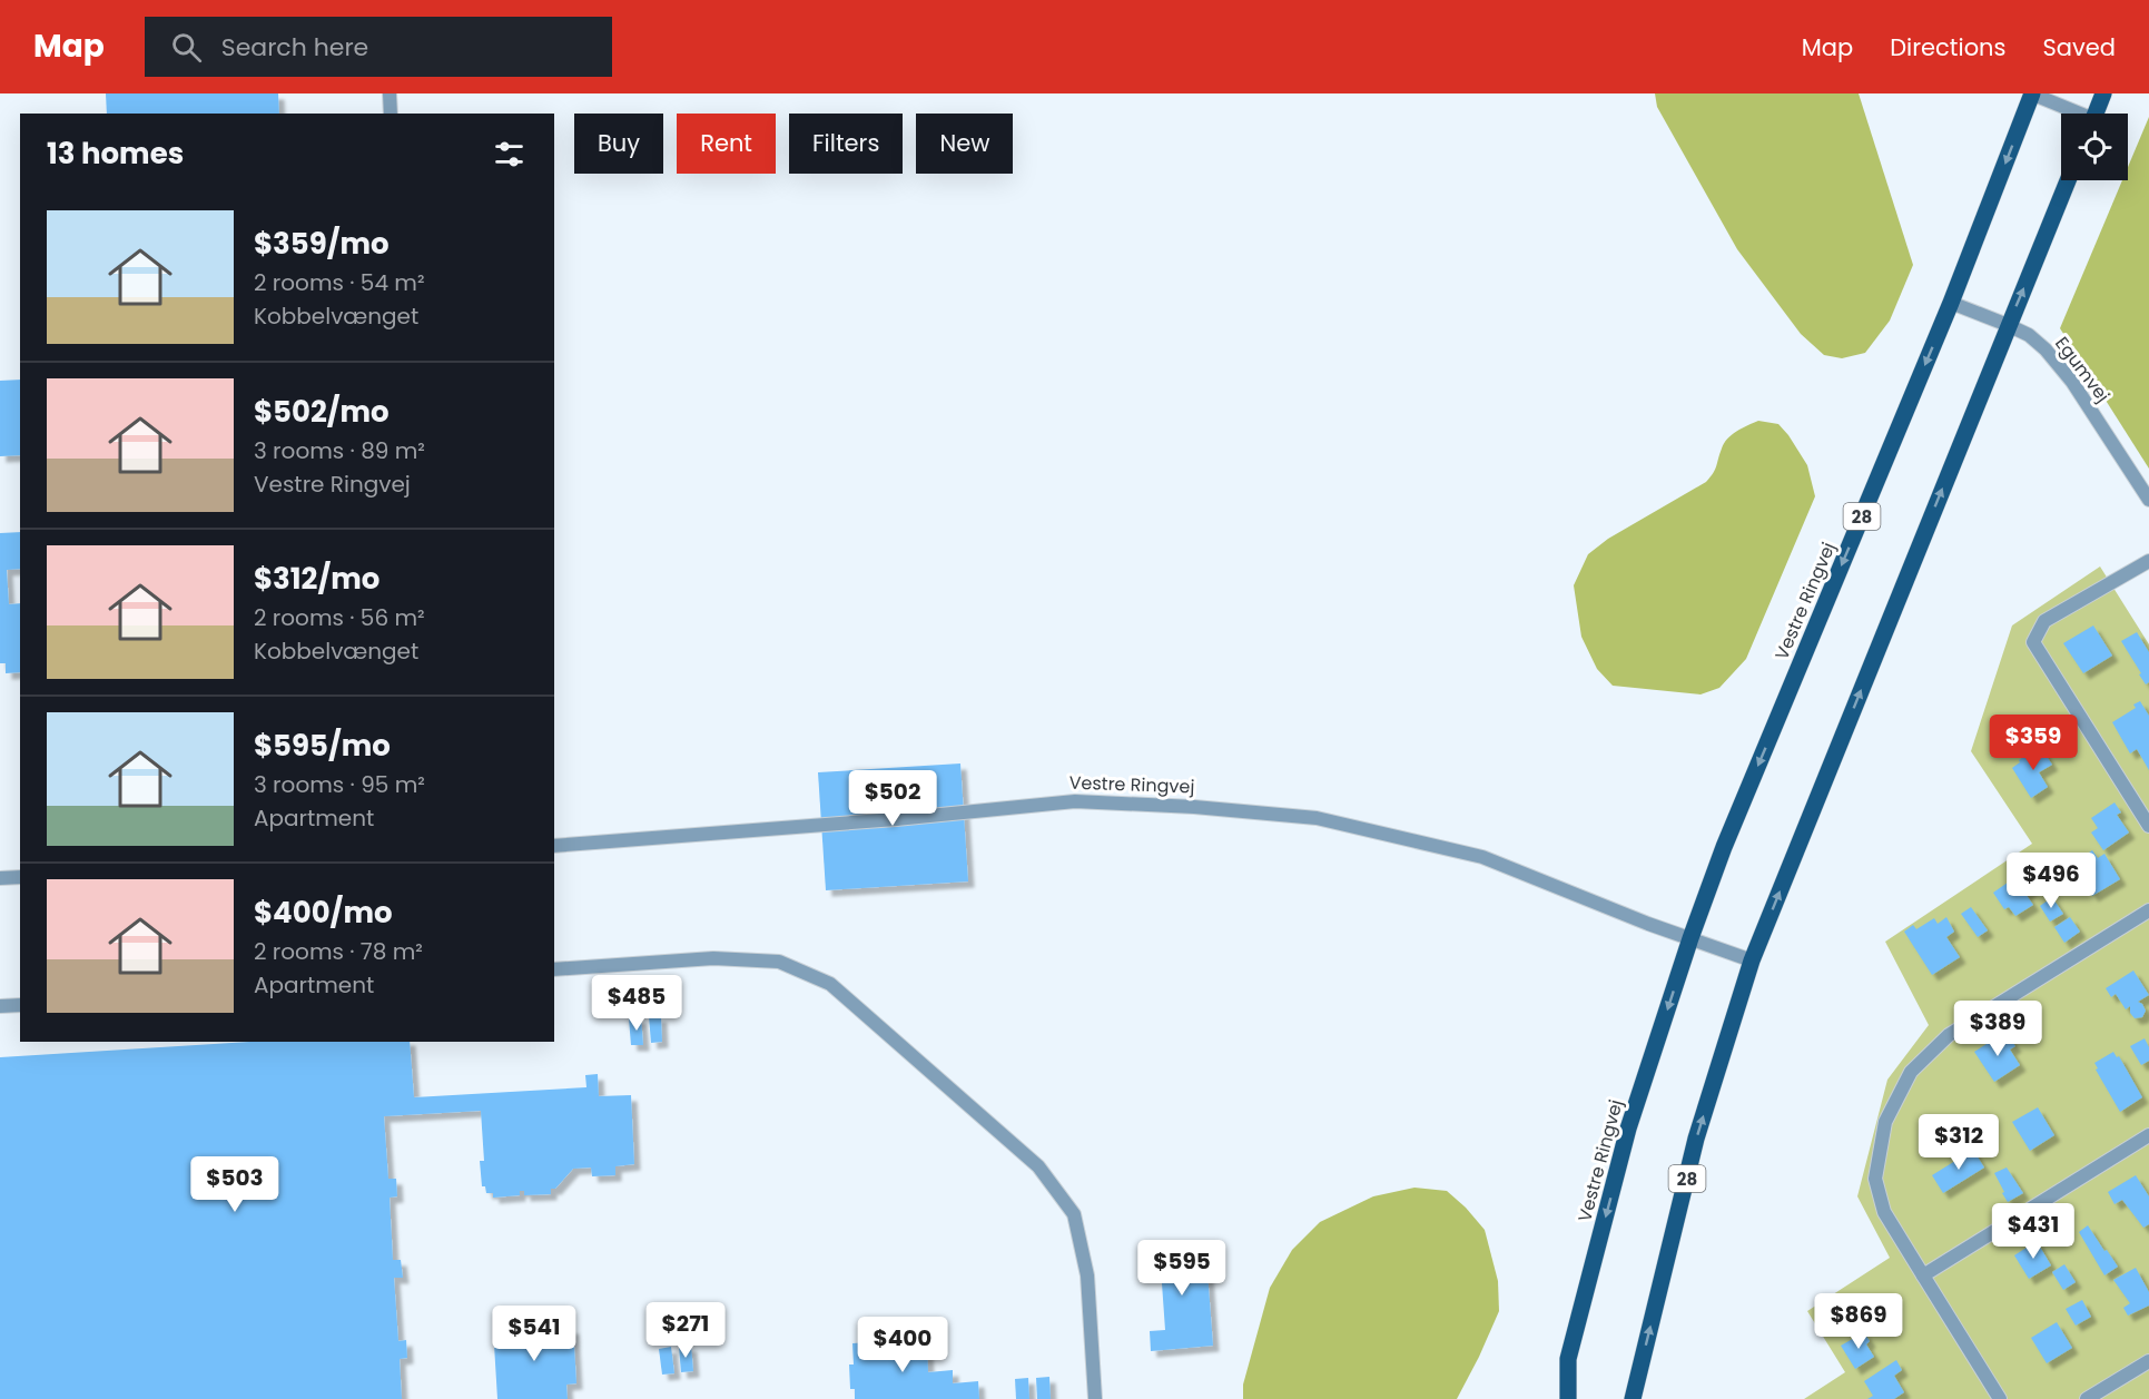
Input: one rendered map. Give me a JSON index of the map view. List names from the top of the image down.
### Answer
{
  "streets": {
    "main road": ["28", "Vestre Ringvej"],
    "street": ["Egumvej"]
  },
  "crossings": [
    ["Egumvej", "28"],
    ["Egumvej", "Vestre Ringvej"],
    ["28", "Vestre Ringvej"]
  ],
  "page": {
    "header": "Map",
    "search": "Search here",
    "nav": ["Map", "Directions", "Saved"],
    "chip": [
      "Buy",
      "Rent",
      "Filters",
      "New"
    ],
    "heading": "13 homes",
    "list": [
      {
        "name": "$359/mo",
        "note": "2 rooms · 54 m² · Kobbelvænget"
      },
      {
        "name": "$502/mo",
        "note": "3 rooms · 89 m² · Vestre Ringvej"
      },
      {
        "name": "$312/mo",
        "note": "2 rooms · 56 m² · Kobbelvænget"
      },
      {
        "name": "$595/mo",
        "note": "3 rooms · 95 m² · Apartment"
      },
      {
        "name": "$400/mo",
        "note": "2 rooms · 78 m² · Apartment"
      }
    ],
    "price": [
      "$359",
      "$502",
      "$496",
      "$485",
      "$389",
      "$312",
      "$503",
      "$431",
      "$595",
      "$869",
      "$271",
      "$541",
      "$400"
    ]
  }
}
